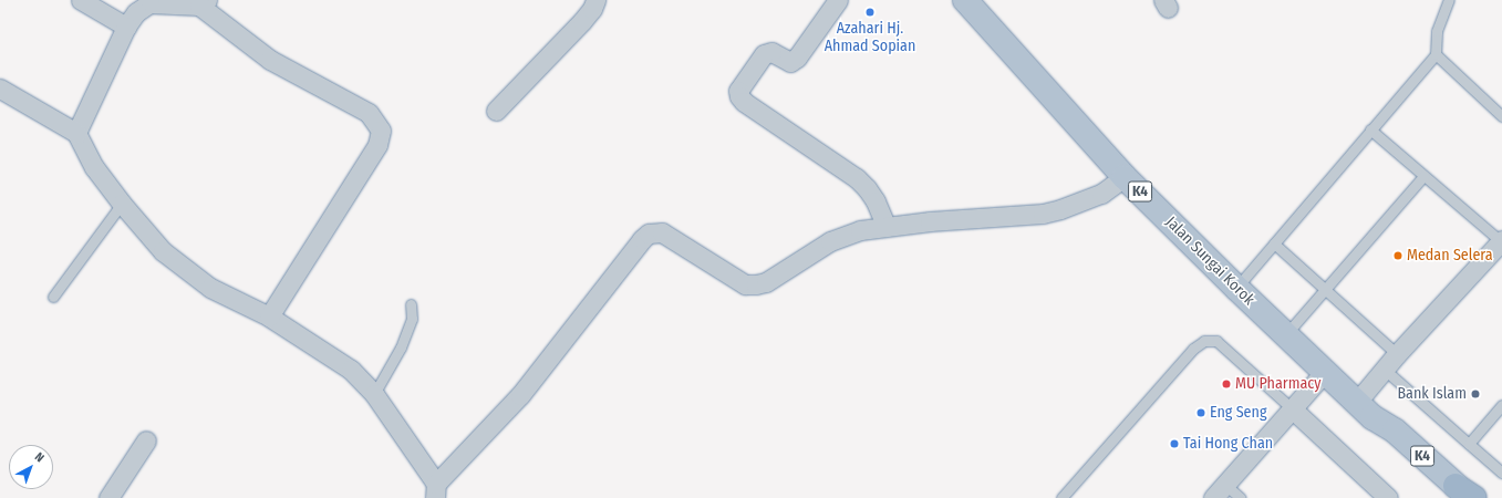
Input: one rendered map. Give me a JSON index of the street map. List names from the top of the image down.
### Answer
{
  "streets": {
    "main road": ["K4", "Jalan Sungai Korok"]
  },
  "places": [
    "Azahari Hj. Ahmad Sopian",
    "Medan Selera",
    "MU Pharmacy",
    "Bank Islam",
    "Eng Seng",
    "Tai Hong Chan"
  ],
  "north": "top right"
}
